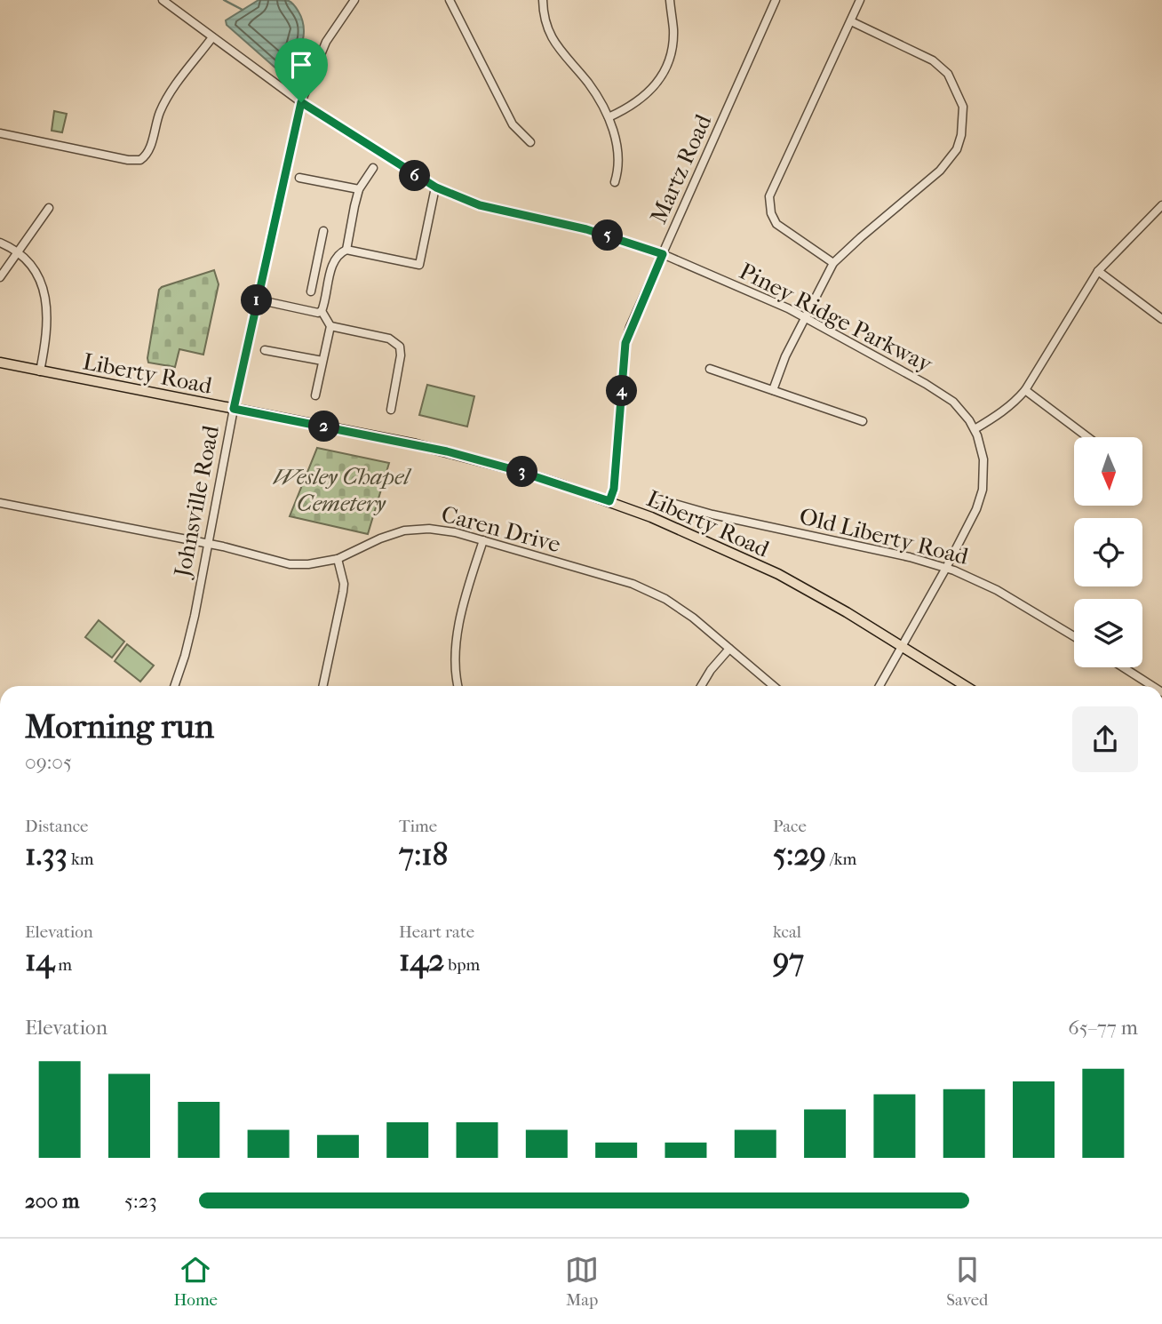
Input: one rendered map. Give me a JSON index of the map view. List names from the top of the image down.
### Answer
{
  "streets": {
    "main road": ["Liberty Road"],
    "street": [
      "Martz Road",
      "Piney Ridge Parkway",
      "Johnsville Road",
      "Caren Drive",
      "Old Liberty Road"
    ]
  },
  "crossings": [
    ["Martz Road", "Piney Ridge Parkway"],
    ["Martz Road", "Liberty Road"],
    ["Piney Ridge Parkway", "Liberty Road"],
    ["Piney Ridge Parkway", "Johnsville Road"],
    ["Piney Ridge Parkway", "Old Liberty Road"],
    ["Liberty Road", "Johnsville Road"],
    ["Johnsville Road", "Caren Drive"]
  ],
  "parks": ["Wesley Chapel Cemetery"],
  "north": "bottom",
  "page": {
    "pins": [
      "6",
      "5",
      "1",
      "4",
      "2",
      "3"
    ],
    "heading": ["Morning run", "09:05"],
    "stats": [
      ["Distance", "1.33 km"],
      ["Time", "7:18"],
      ["Pace", "5:29 /km"],
      ["Elevation", "14 m"],
      ["Heart rate", "142 bpm"],
      ["kcal", "97"]
    ],
    "chart": ["Elevation", "65–77 m"],
    "list": [
      {
        "name": "200 m",
        "note": "5:23"
      }
    ],
    "tabs": ["Home", "Map", "Saved"]
  }
}
